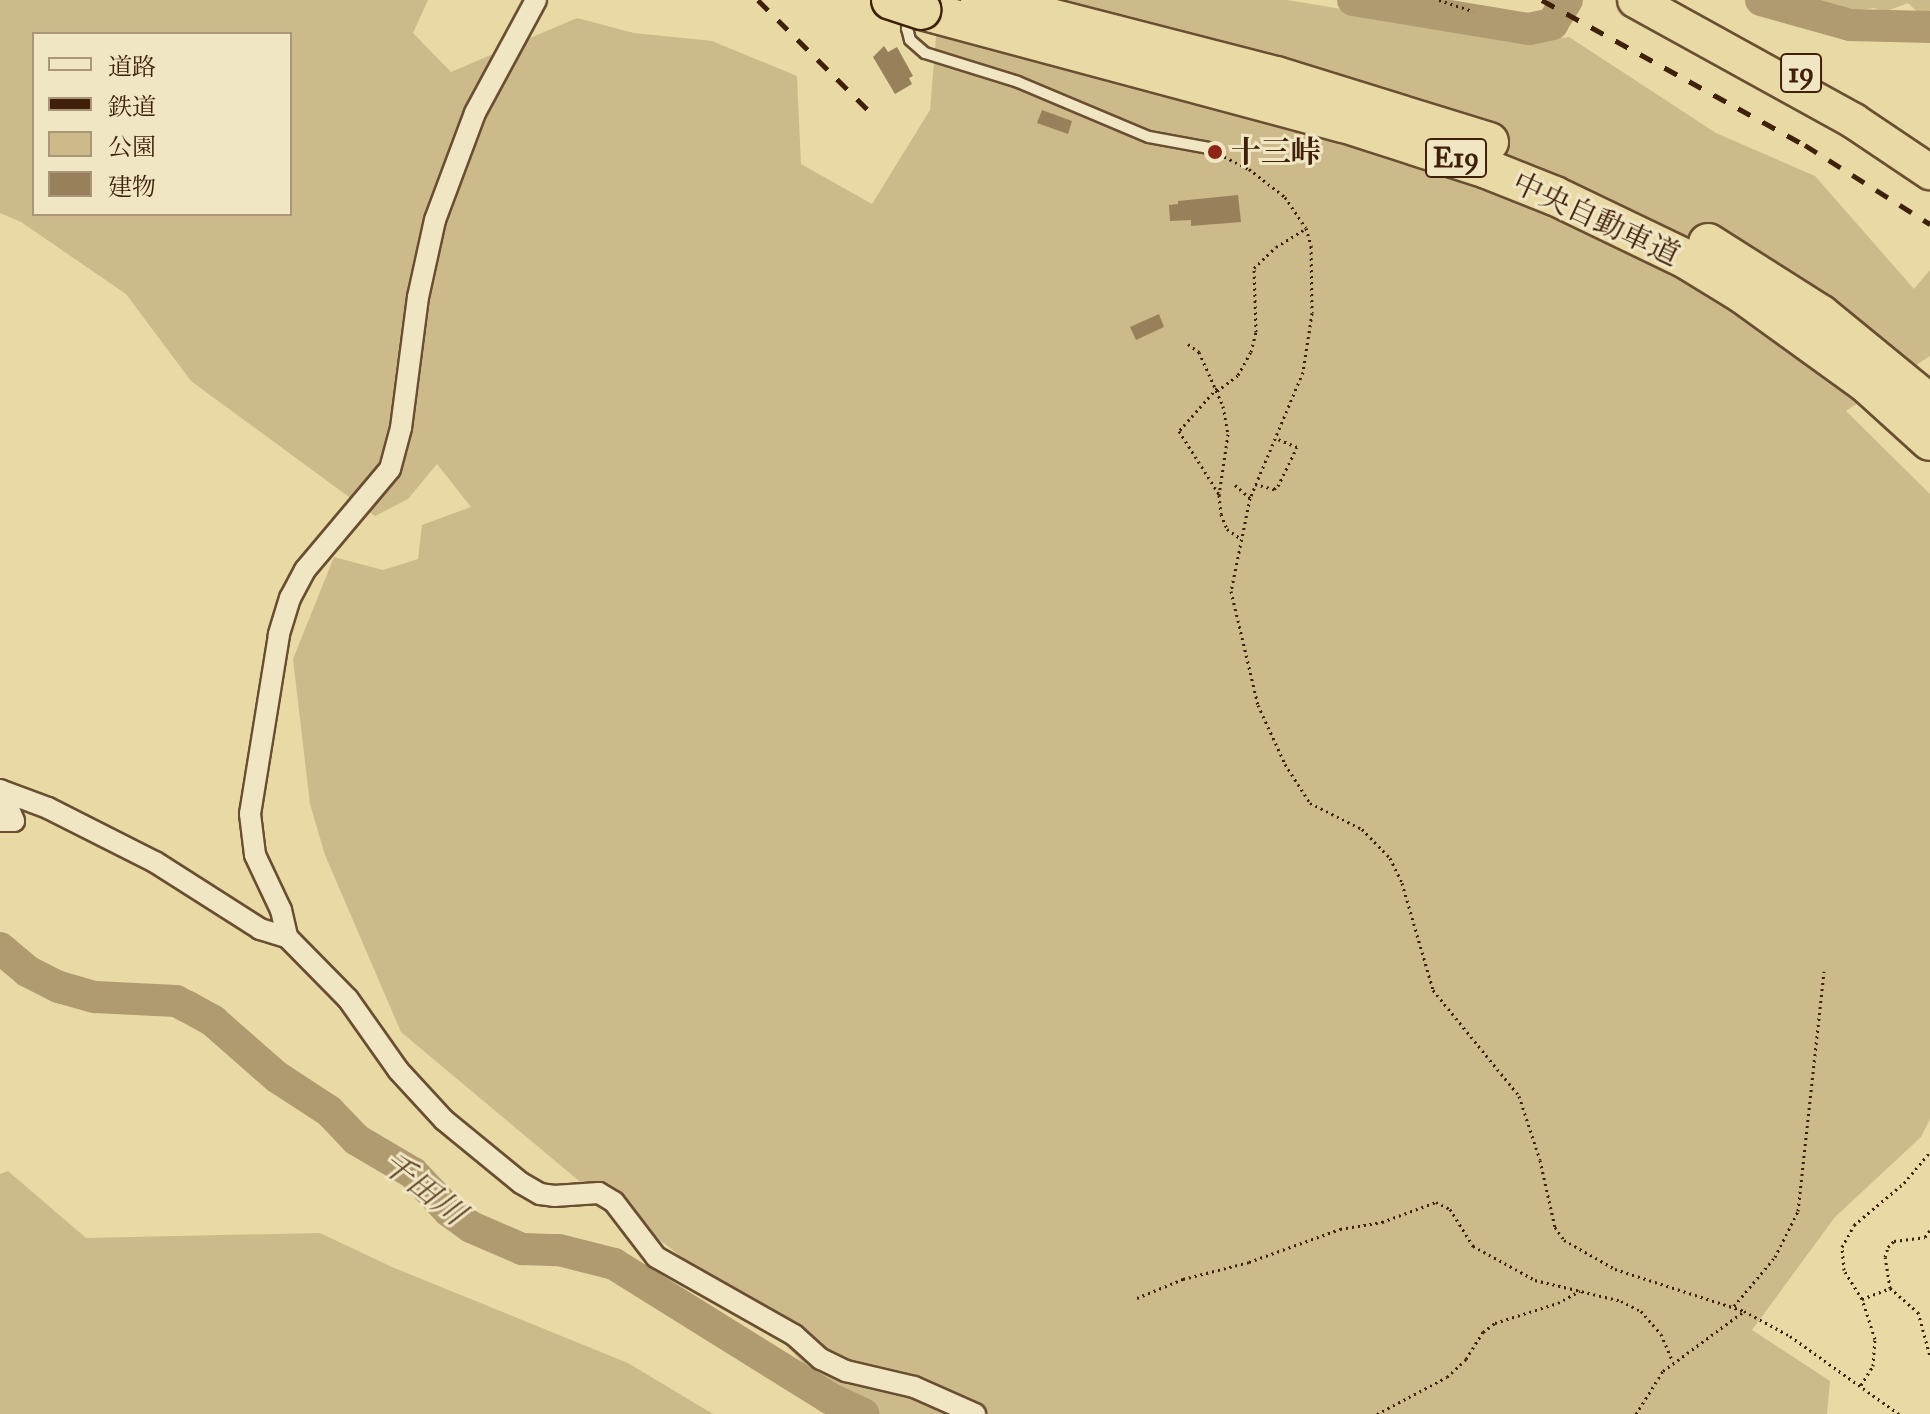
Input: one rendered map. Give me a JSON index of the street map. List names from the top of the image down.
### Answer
{
  "streets": {
    "highway": ["19", "E19", "中央自動車道"]
  },
  "water": ["千田川"],
  "places": ["十三峠"],
  "legend": [
    "道路",
    "鉄道",
    "公園",
    "建物"
  ]
}
